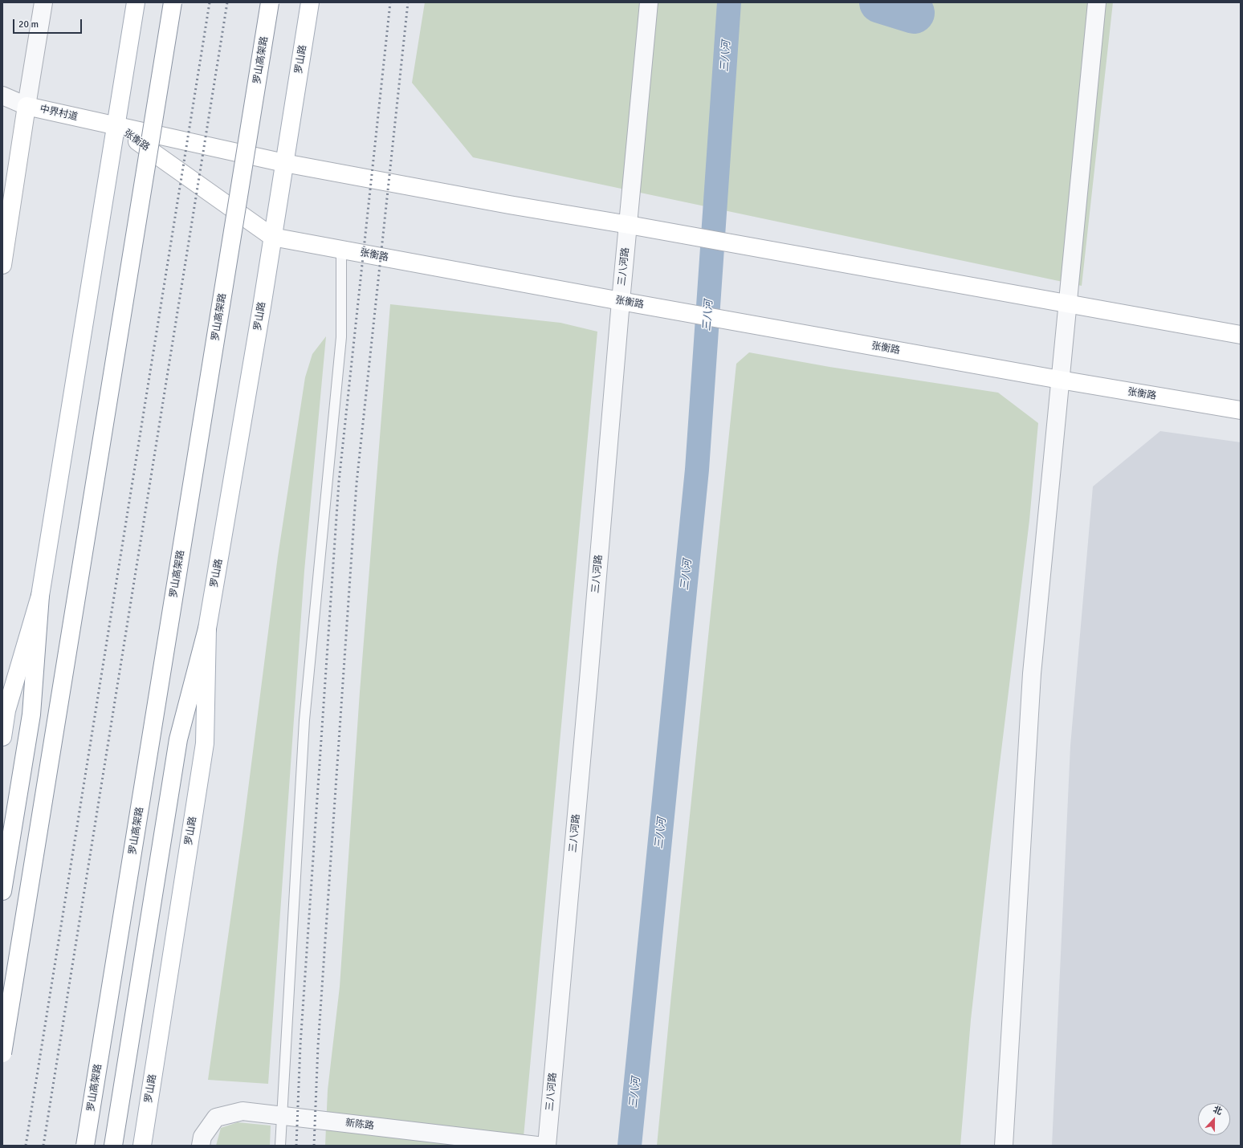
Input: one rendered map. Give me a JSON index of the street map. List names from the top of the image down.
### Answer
{
  "streets": {
    "main road": [
      "罗山路",
      "罗山高架路",
      "中界村道",
      "张衡路"
    ],
    "street": ["三八河路", "新陈路"]
  },
  "crossings": [
    ["罗山路", "张衡路"],
    ["中界村道", "张衡路"],
    ["张衡路", "三八河路"]
  ],
  "water": ["三八河"],
  "scale_bar": "20 m",
  "north": "top"
}
